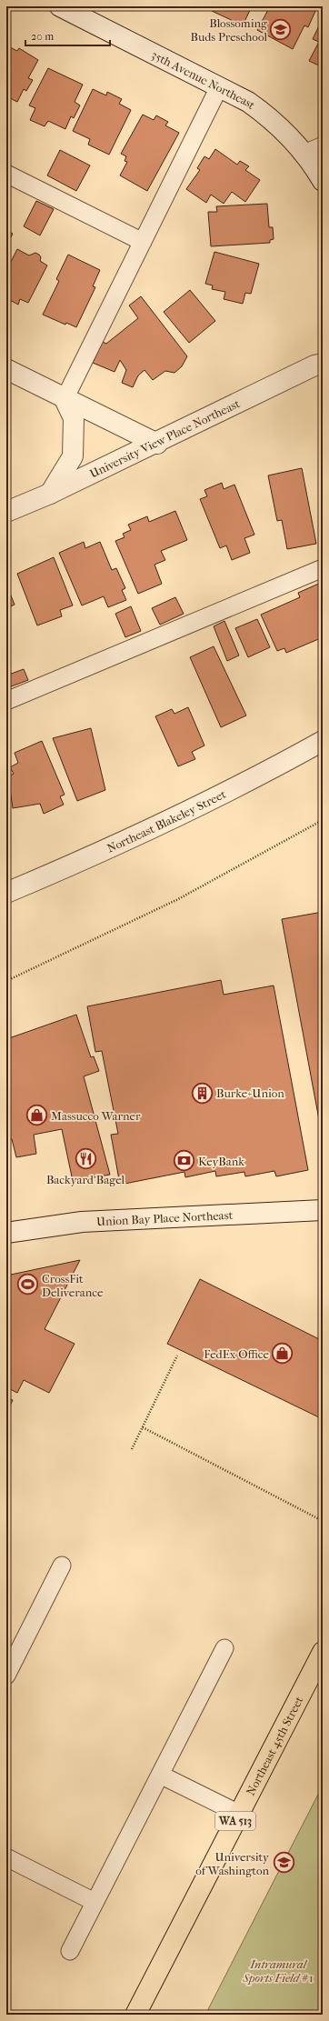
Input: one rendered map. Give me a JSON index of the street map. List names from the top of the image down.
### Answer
{
  "streets": {
    "main road": ["Northeast 45th Street", "WA 513"],
    "street": [
      "35th Avenue Northeast",
      "University View Place Northeast",
      "Northeast Blakeley Street",
      "Union Bay Place Northeast"
    ]
  },
  "parks": ["Intramural Sports Field #1"],
  "places": {
    "school or university": ["Blossoming Buds Preschool", "University of Washington"],
    "building": ["Burke+Union"],
    "shop": ["Massucco Warner", "FedEx Office"],
    "restaurant": ["Backyard Bagel"],
    "bank": ["KeyBank"],
    "sports": ["CrossFit Deliverance"]
  },
  "scale_bar": "20 m"
}
